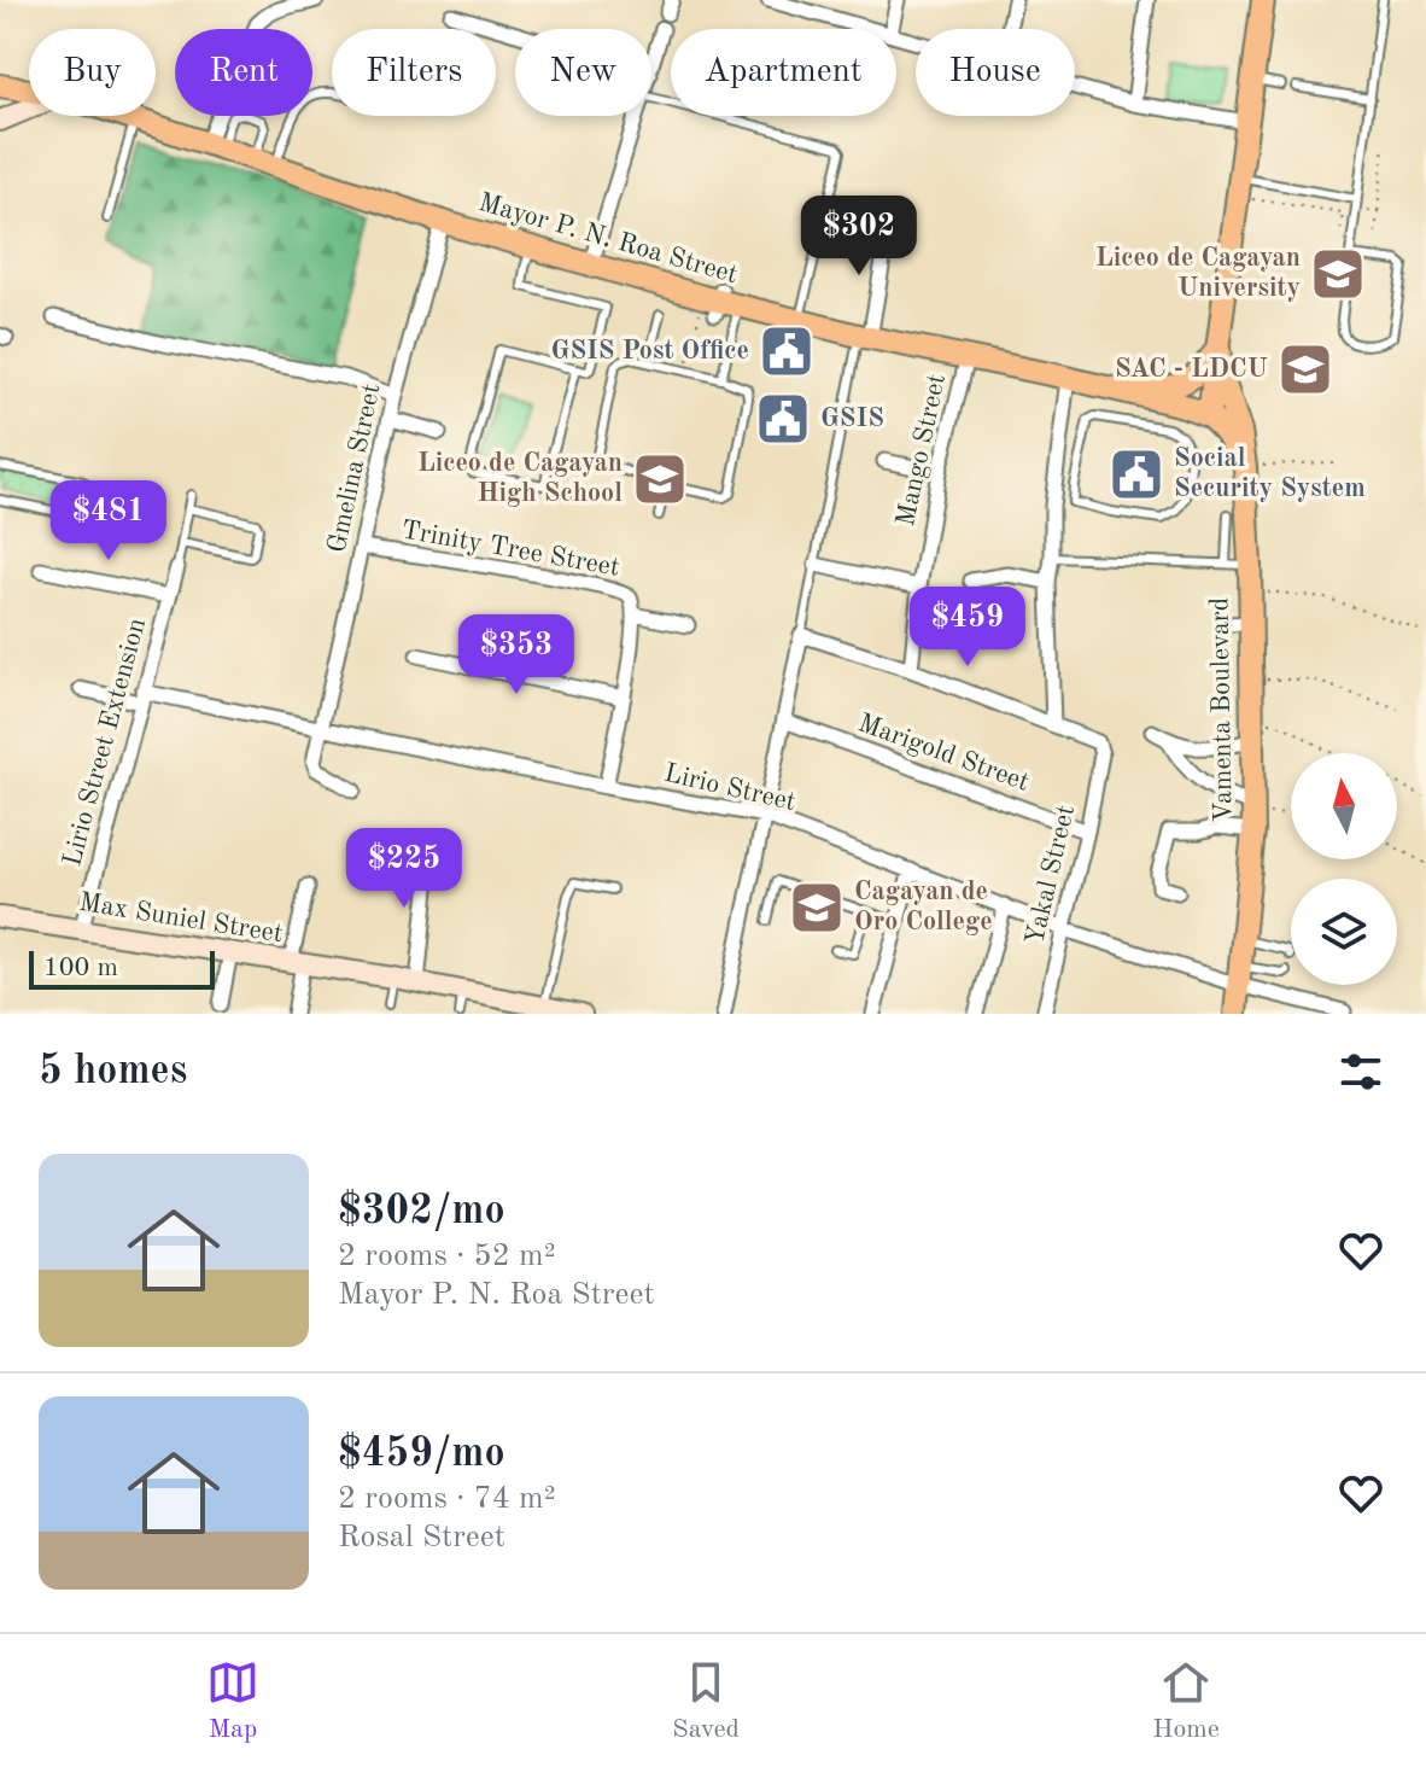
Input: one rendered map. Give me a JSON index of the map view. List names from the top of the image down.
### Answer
{
  "streets": {
    "main road": ["Mayor P. N. Roa Street", "Vamenta Boulevard", "Max Suniel Street"],
    "street": [
      "Mango Street",
      "Gmelina Street",
      "Trinity Tree Street",
      "Lirio Street Extension",
      "Marigold Street",
      "Lirio Street",
      "Yakal Street"
    ]
  },
  "crossings": [
    ["Mayor P. N. Roa Street", "Mango Street"],
    ["Mayor P. N. Roa Street", "Gmelina Street"],
    ["Mayor P. N. Roa Street", "Vamenta Boulevard"],
    ["Gmelina Street", "Trinity Tree Street"],
    ["Gmelina Street", "Lirio Street"],
    ["Trinity Tree Street", "Lirio Street"],
    ["Vamenta Boulevard", "Lirio Street"],
    ["Lirio Street Extension", "Lirio Street"],
    ["Lirio Street Extension", "Max Suniel Street"],
    ["Marigold Street", "Yakal Street"],
    ["Lirio Street", "Yakal Street"]
  ],
  "places": {
    "school or university": [
      "Liceo de Cagayan University",
      "SAC - LDCU",
      "Liceo de Cagayan High School",
      "Cagayan de Oro College"
    ],
    "public building": ["GSIS Post Office", "GSIS", "Social Security System"]
  },
  "scale_bar": "100 m",
  "north": "top",
  "page": {
    "chip": [
      "Buy",
      "Rent",
      "Filters",
      "New",
      "Apartment",
      "House"
    ],
    "price": [
      "$302",
      "$481",
      "$459",
      "$353",
      "$225"
    ],
    "scale": "100 m",
    "heading": "5 homes",
    "list": [
      {
        "name": "$302/mo",
        "note": "2 rooms · 52 m² · Mayor P. N. Roa Street"
      },
      {
        "name": "$459/mo",
        "note": "2 rooms · 74 m² · Rosal Street"
      }
    ],
    "tabs": ["Map", "Saved", "Home"]
  }
}
